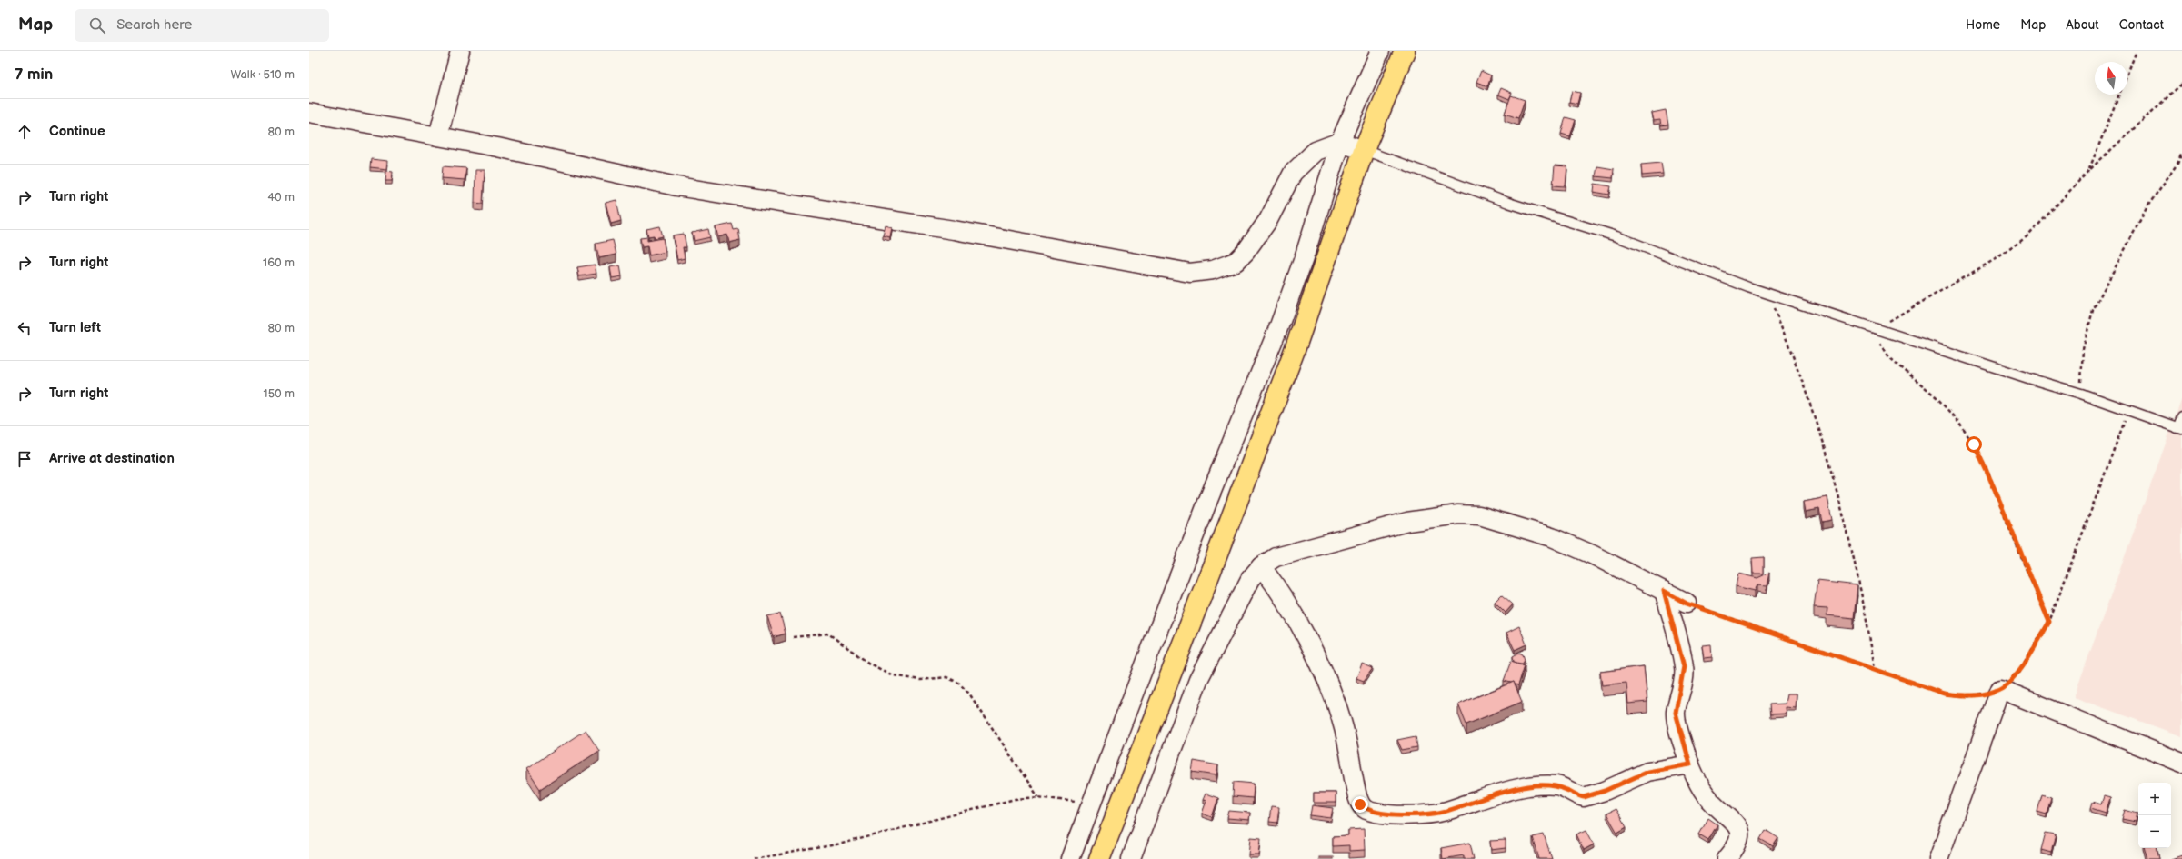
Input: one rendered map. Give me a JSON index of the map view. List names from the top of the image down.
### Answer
{
  "north": "top",
  "page": {
    "header": "Map",
    "search": "Search here",
    "nav": [
      "Home",
      "Map",
      "About",
      "Contact"
    ],
    "heading": ["7 min", "Walk · 510 m"],
    "list": [
      ["Continue", "80 m"],
      ["Turn right", "40 m"],
      ["Turn right", "160 m"],
      ["Turn left", "80 m"],
      ["Turn right", "150 m"],
      "Arrive at destination"
    ],
    "map_buttons": ["+", "−"]
  }
}
